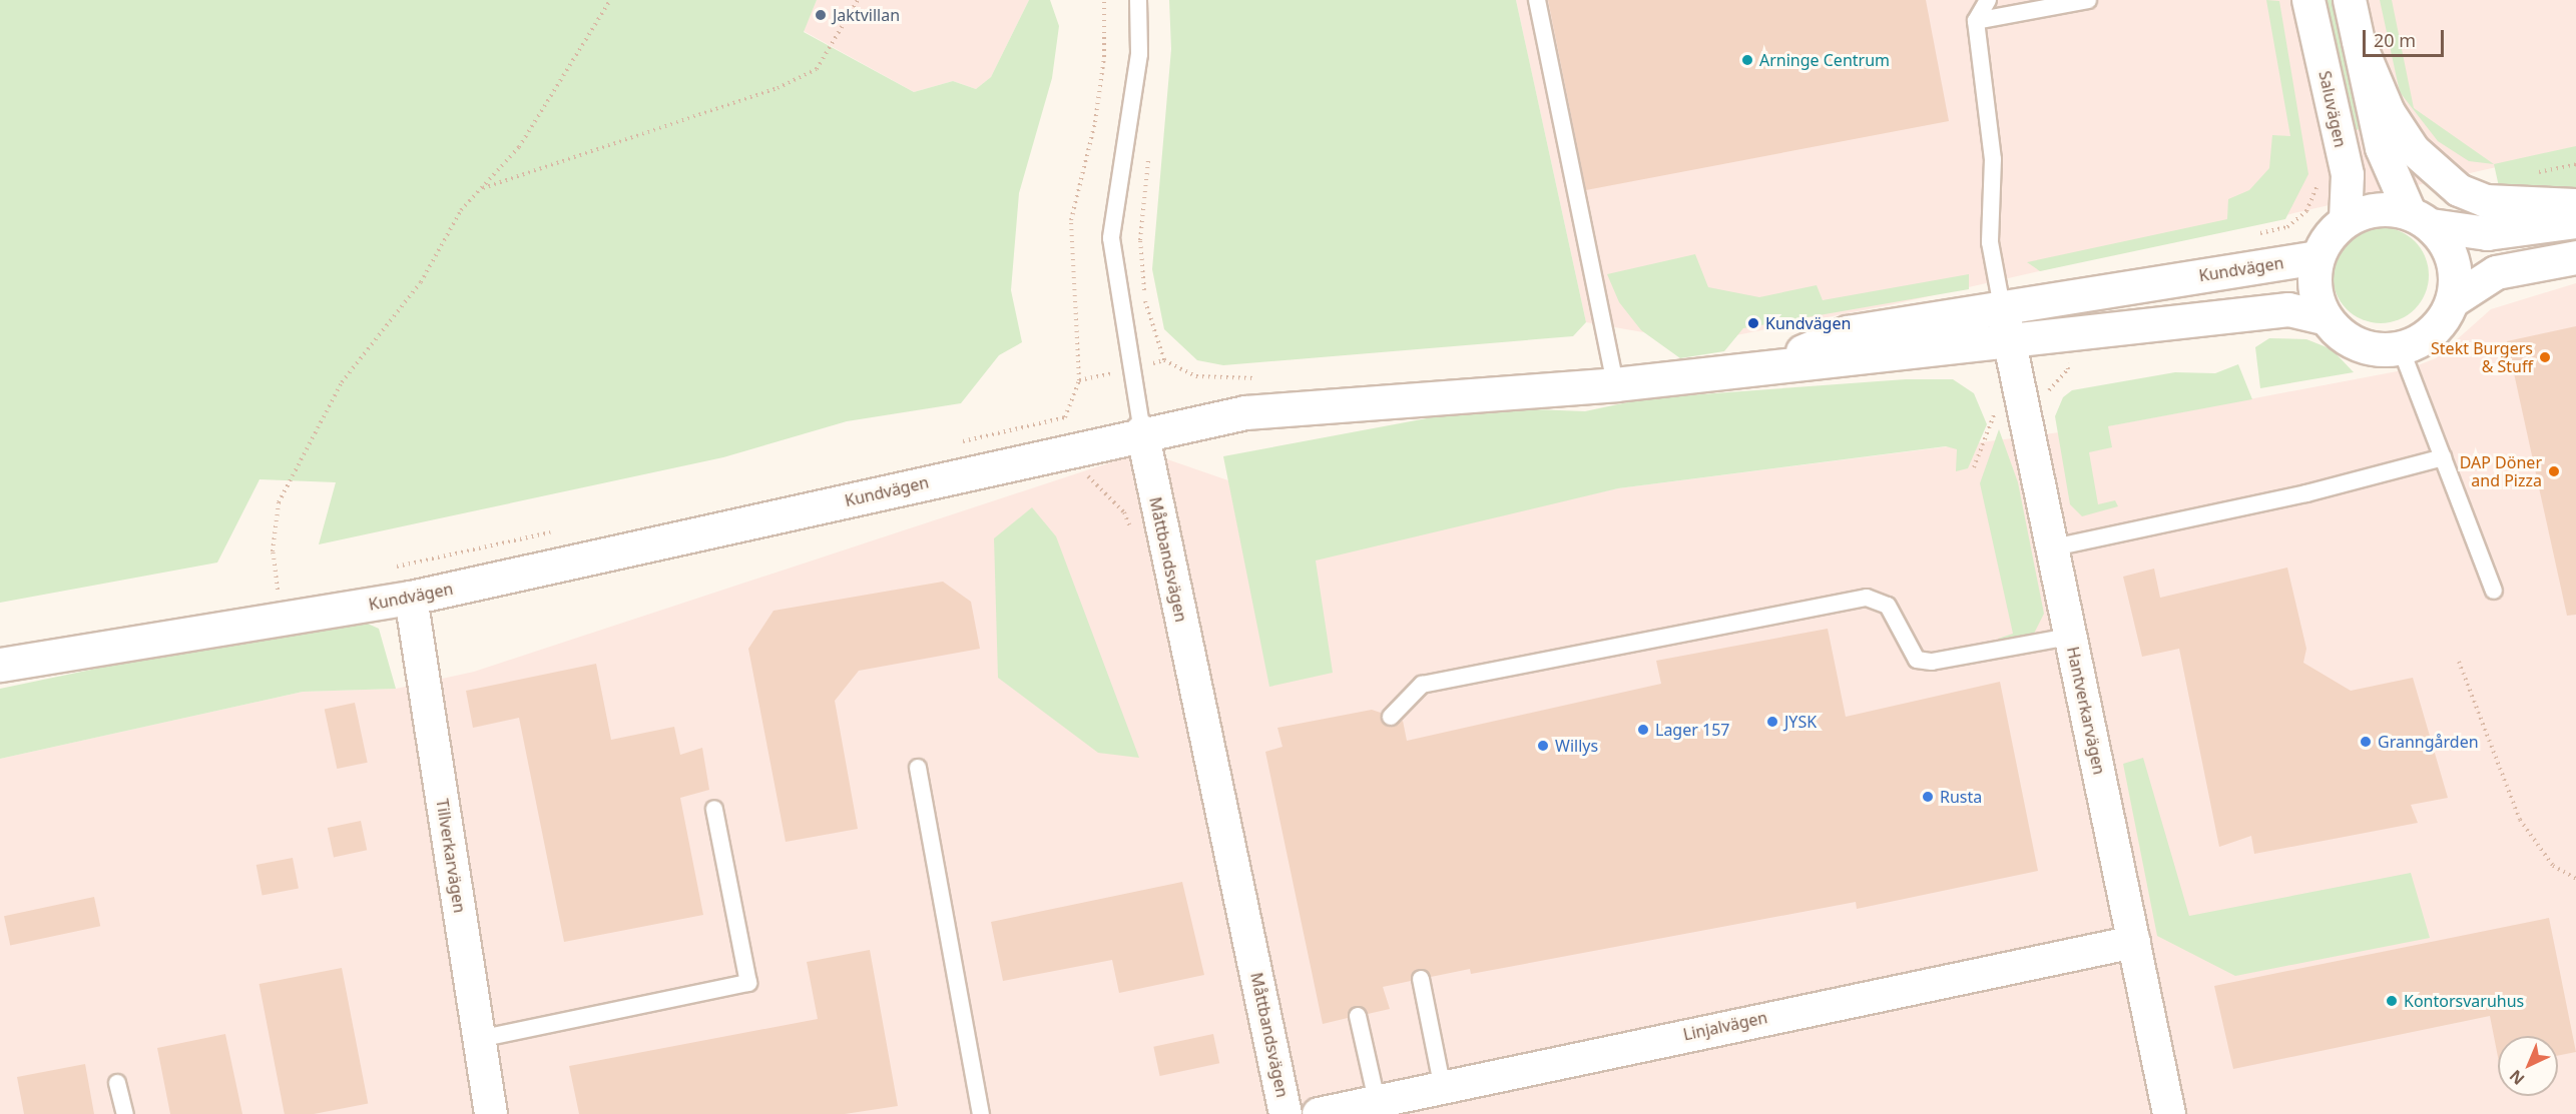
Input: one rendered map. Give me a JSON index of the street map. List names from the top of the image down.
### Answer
{
  "streets": {
    "street": [
      "Saluvägen",
      "Kundvägen",
      "Måttbandsvägen",
      "Hantverkarvägen",
      "Tillverkarvägen",
      "Linjalvägen"
    ]
  },
  "crossings": [
    ["Saluvägen", "Kundvägen"],
    ["Kundvägen", "Måttbandsvägen"],
    ["Kundvägen", "Hantverkarvägen"],
    ["Kundvägen", "Tillverkarvägen"],
    ["Hantverkarvägen", "Linjalvägen"]
  ],
  "places": [
    "Jaktvillan",
    "Arninge Centrum",
    "Kundvägen",
    "Stekt Burgers & Stuff",
    "DAP Döner and Pizza",
    "JYSK",
    "Lager 157",
    "Granngården",
    "Willys",
    "Rusta",
    "Kontorsvaruhus"
  ],
  "scale_bar": "20 m",
  "north": "bottom left"
}
